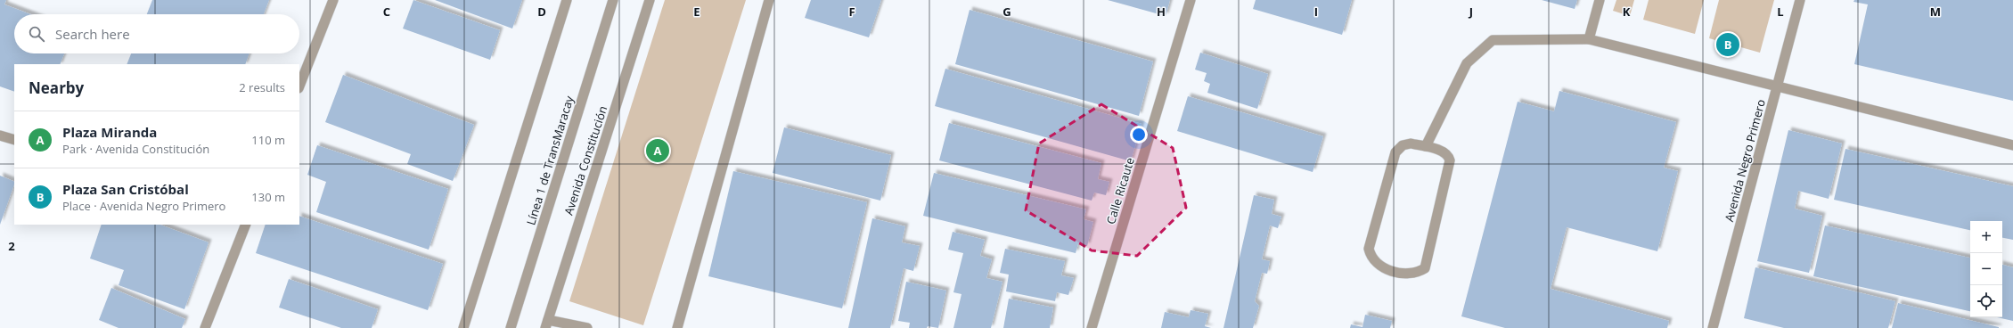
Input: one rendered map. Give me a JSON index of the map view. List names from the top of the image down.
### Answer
{
  "streets": {
    "street": [
      "Línea 1 de TransMaracay",
      "Avenida Constitución",
      "Avenida Negro Primero",
      "Calle Ricaute"
    ]
  },
  "page": {
    "search": "Search here",
    "pins": ["B", "A"],
    "heading": ["Nearby", "2 results"],
    "list": [
      {
        "mark": "A",
        "name": "Plaza Miranda",
        "note": "Park · Avenida Constitución",
        "value": "110 m"
      },
      {
        "mark": "B",
        "name": "Plaza San Cristóbal",
        "note": "Place · Avenida Negro Primero",
        "value": "130 m"
      }
    ],
    "map_buttons": ["+", "−"]
  },
  "grid": {
    "columns": [
      "C",
      "D",
      "E",
      "F",
      "G",
      "H",
      "I",
      "J",
      "K",
      "L",
      "M"
    ],
    "rows": ["2"]
  }
}
